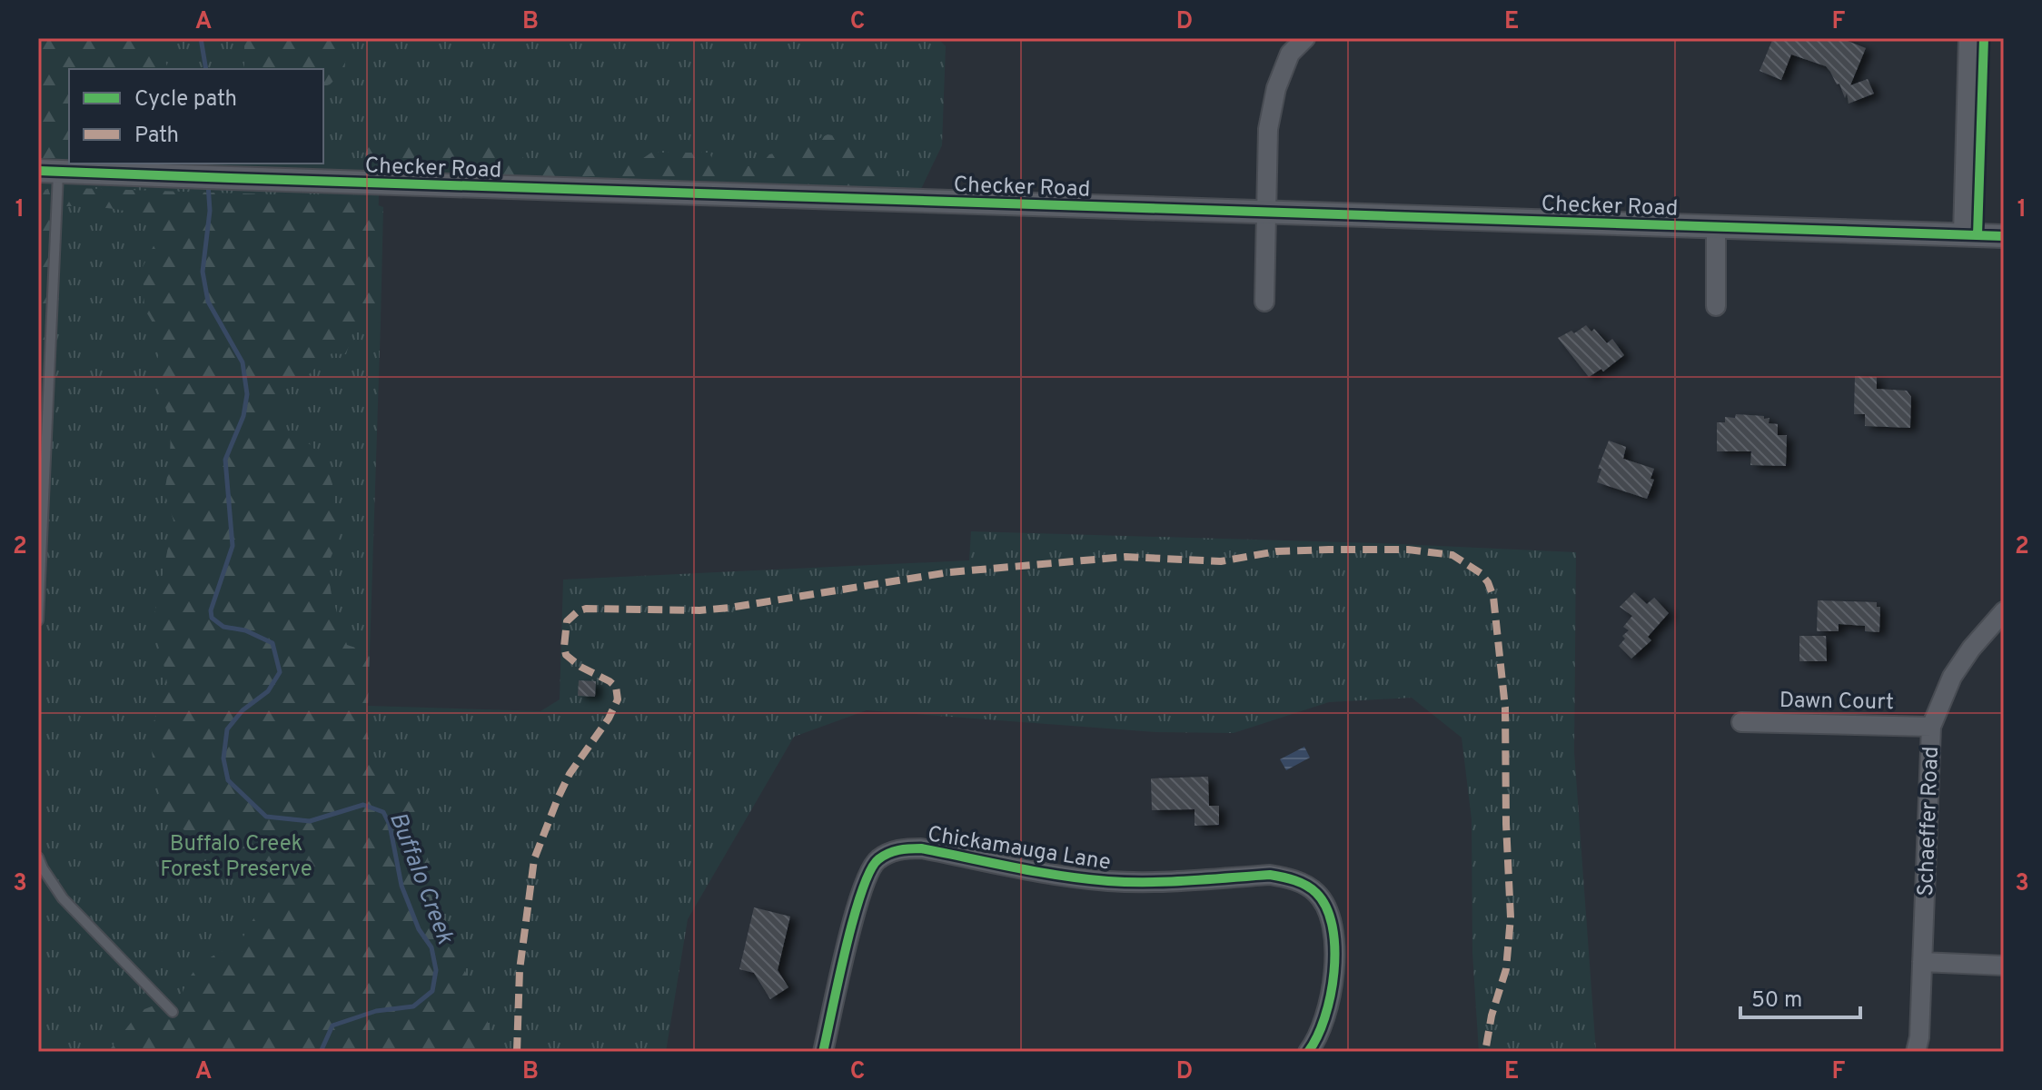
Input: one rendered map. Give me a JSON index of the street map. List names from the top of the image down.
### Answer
{
  "streets": {
    "street": [
      "Checker Road",
      "Dawn Court",
      "Schaeffer Road",
      "Chickamauga Lane"
    ]
  },
  "crossings": [
    ["Dawn Court", "Schaeffer Road"]
  ],
  "water": ["Buffalo Creek"],
  "parks": ["Buffalo Creek Forest Preserve"],
  "legend": ["Cycle path", "Path"],
  "scale_bar": "50 m",
  "grid": {
    "columns": [
      "A",
      "B",
      "C",
      "D",
      "E",
      "F"
    ],
    "rows": ["1", "2", "3"]
  }
}
